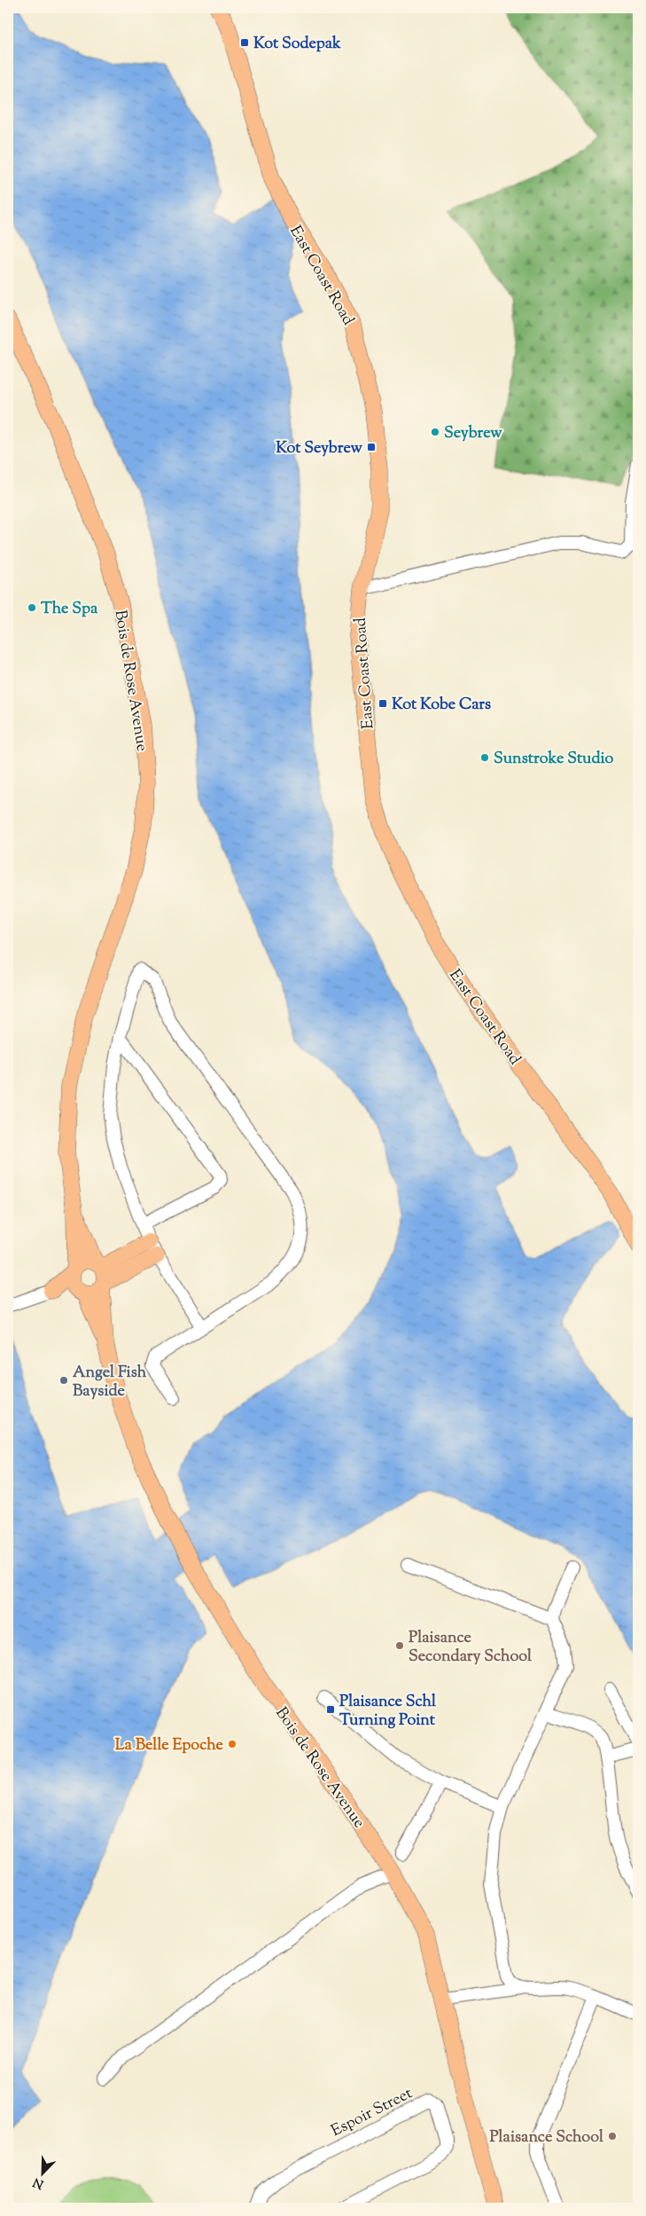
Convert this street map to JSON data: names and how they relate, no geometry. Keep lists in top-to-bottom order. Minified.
{"streets":{"main road":["East Coast Road","Bois de Rose Avenue"],"street":["Espoir Street"]},"places":{"transit":["Kot Sodepak","Kot Seybrew","Kot Kobe Cars","Plaisance Schl Turning Point"],"other":["Seybrew","The Spa","Sunstroke Studio","Angel Fish Bayside","Plaisance Secondary School","La Belle Epoche","Plaisance School"]},"north":"bottom left"}
